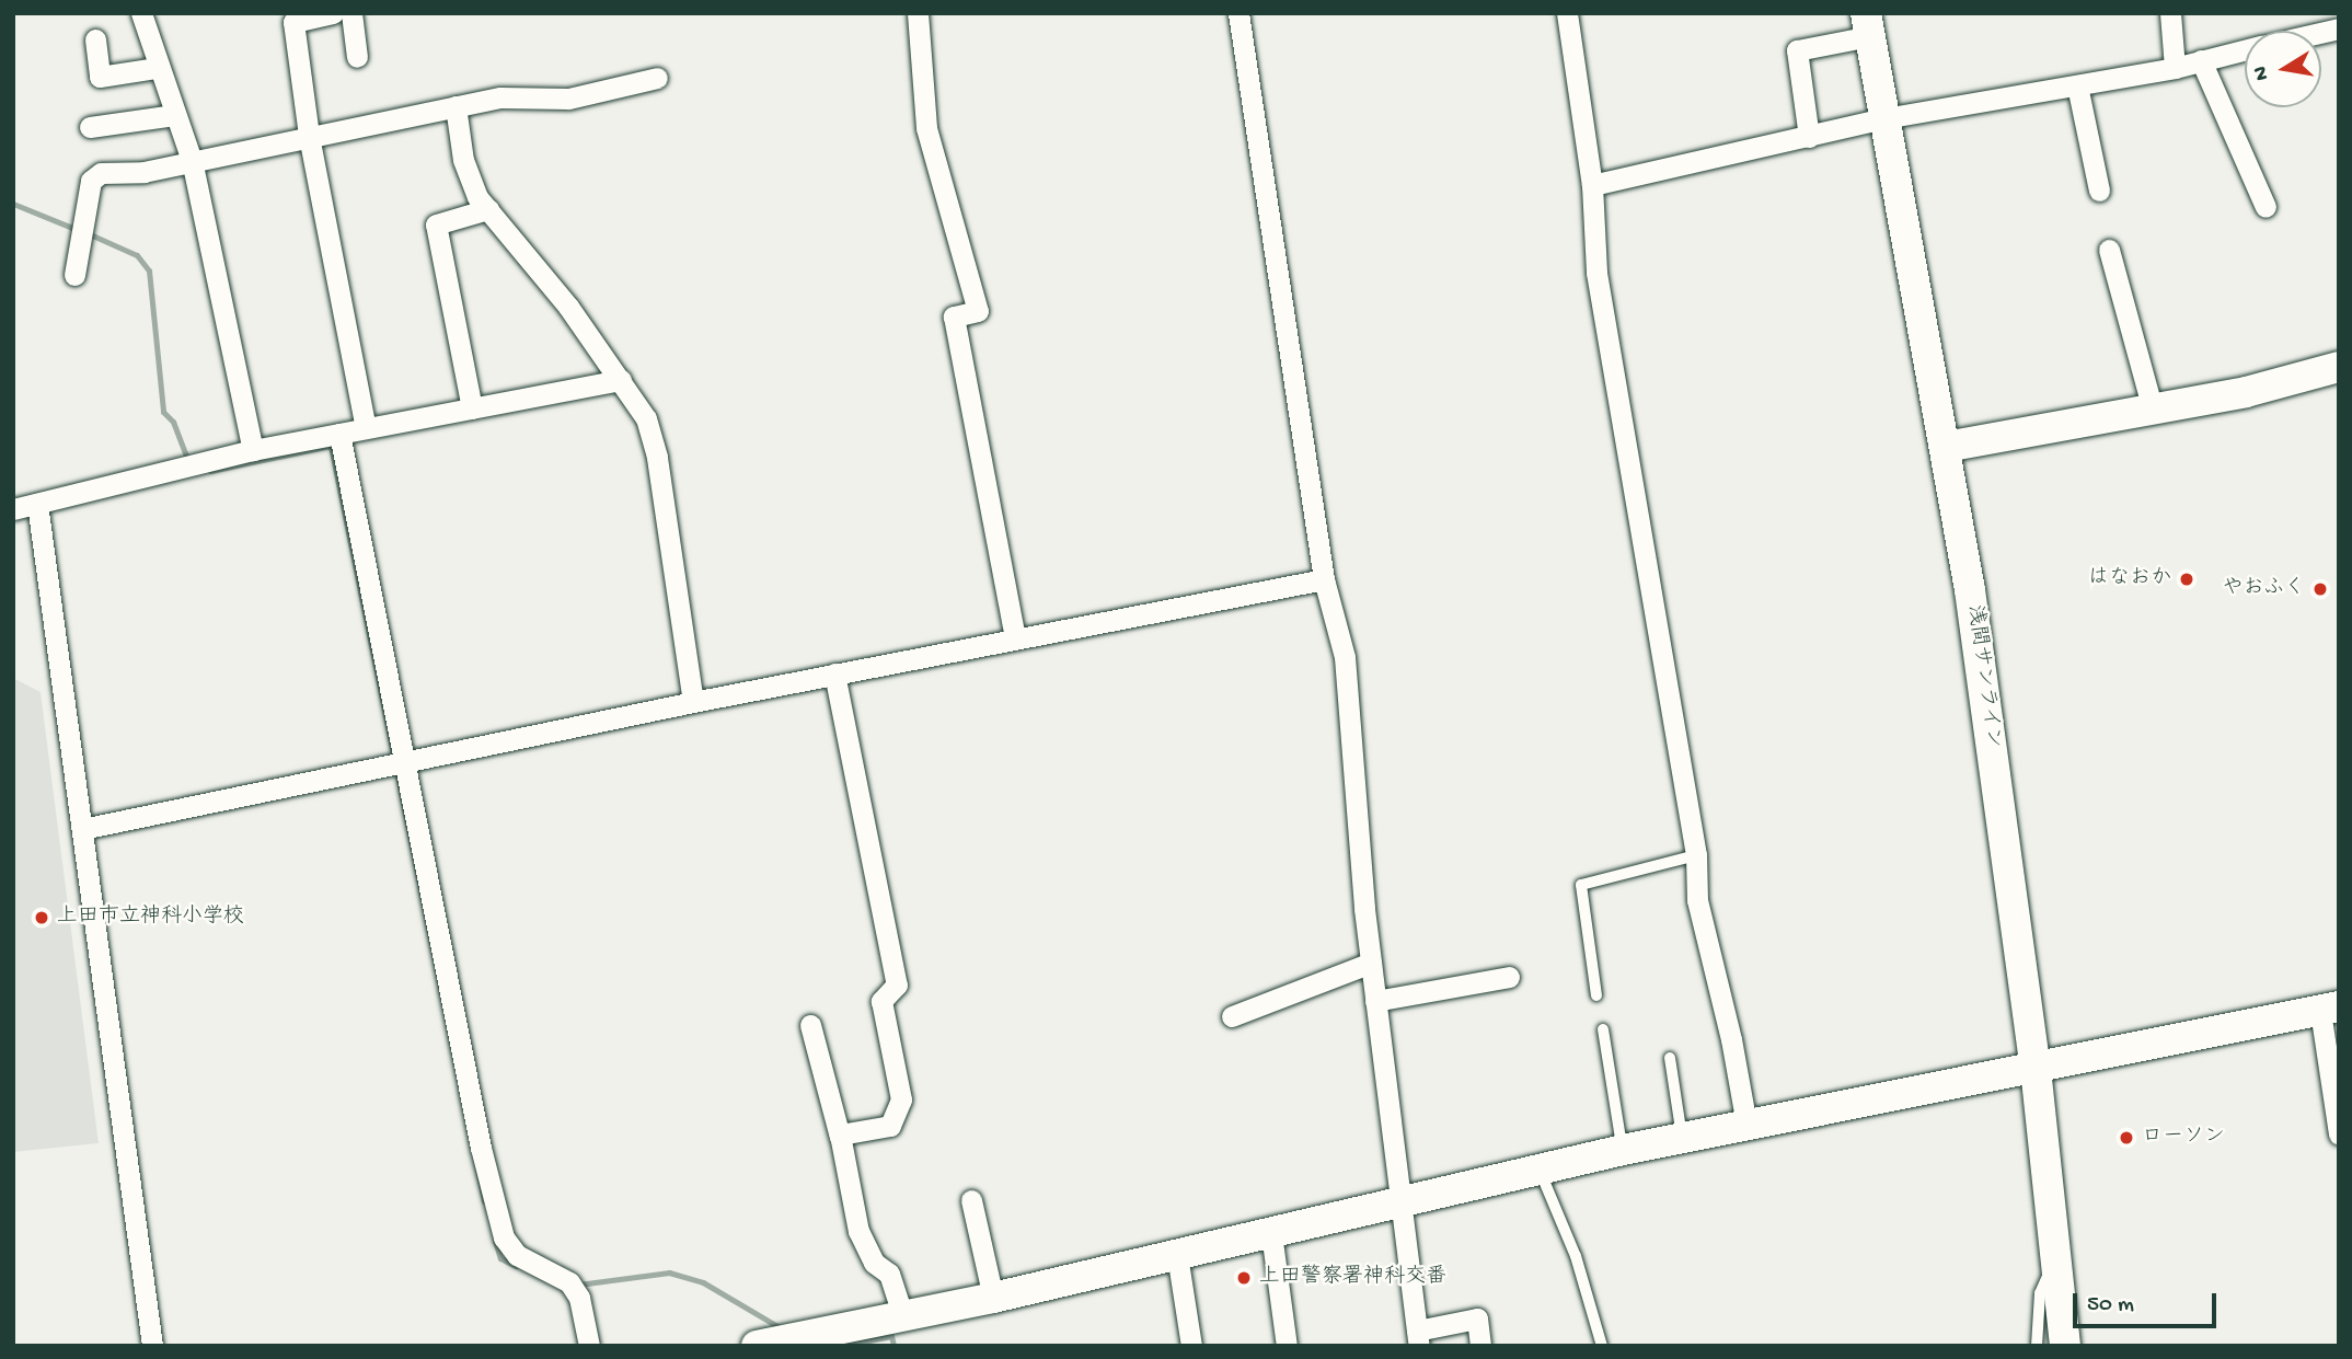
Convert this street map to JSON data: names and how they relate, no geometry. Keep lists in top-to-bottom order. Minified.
{"streets":{"street":["浅間サンライン"]},"places":["はなおか","やおふく","上田市立神科小学校","ローソン","上田警察署神科交番"],"scale_bar":"50 m","north":"left"}
